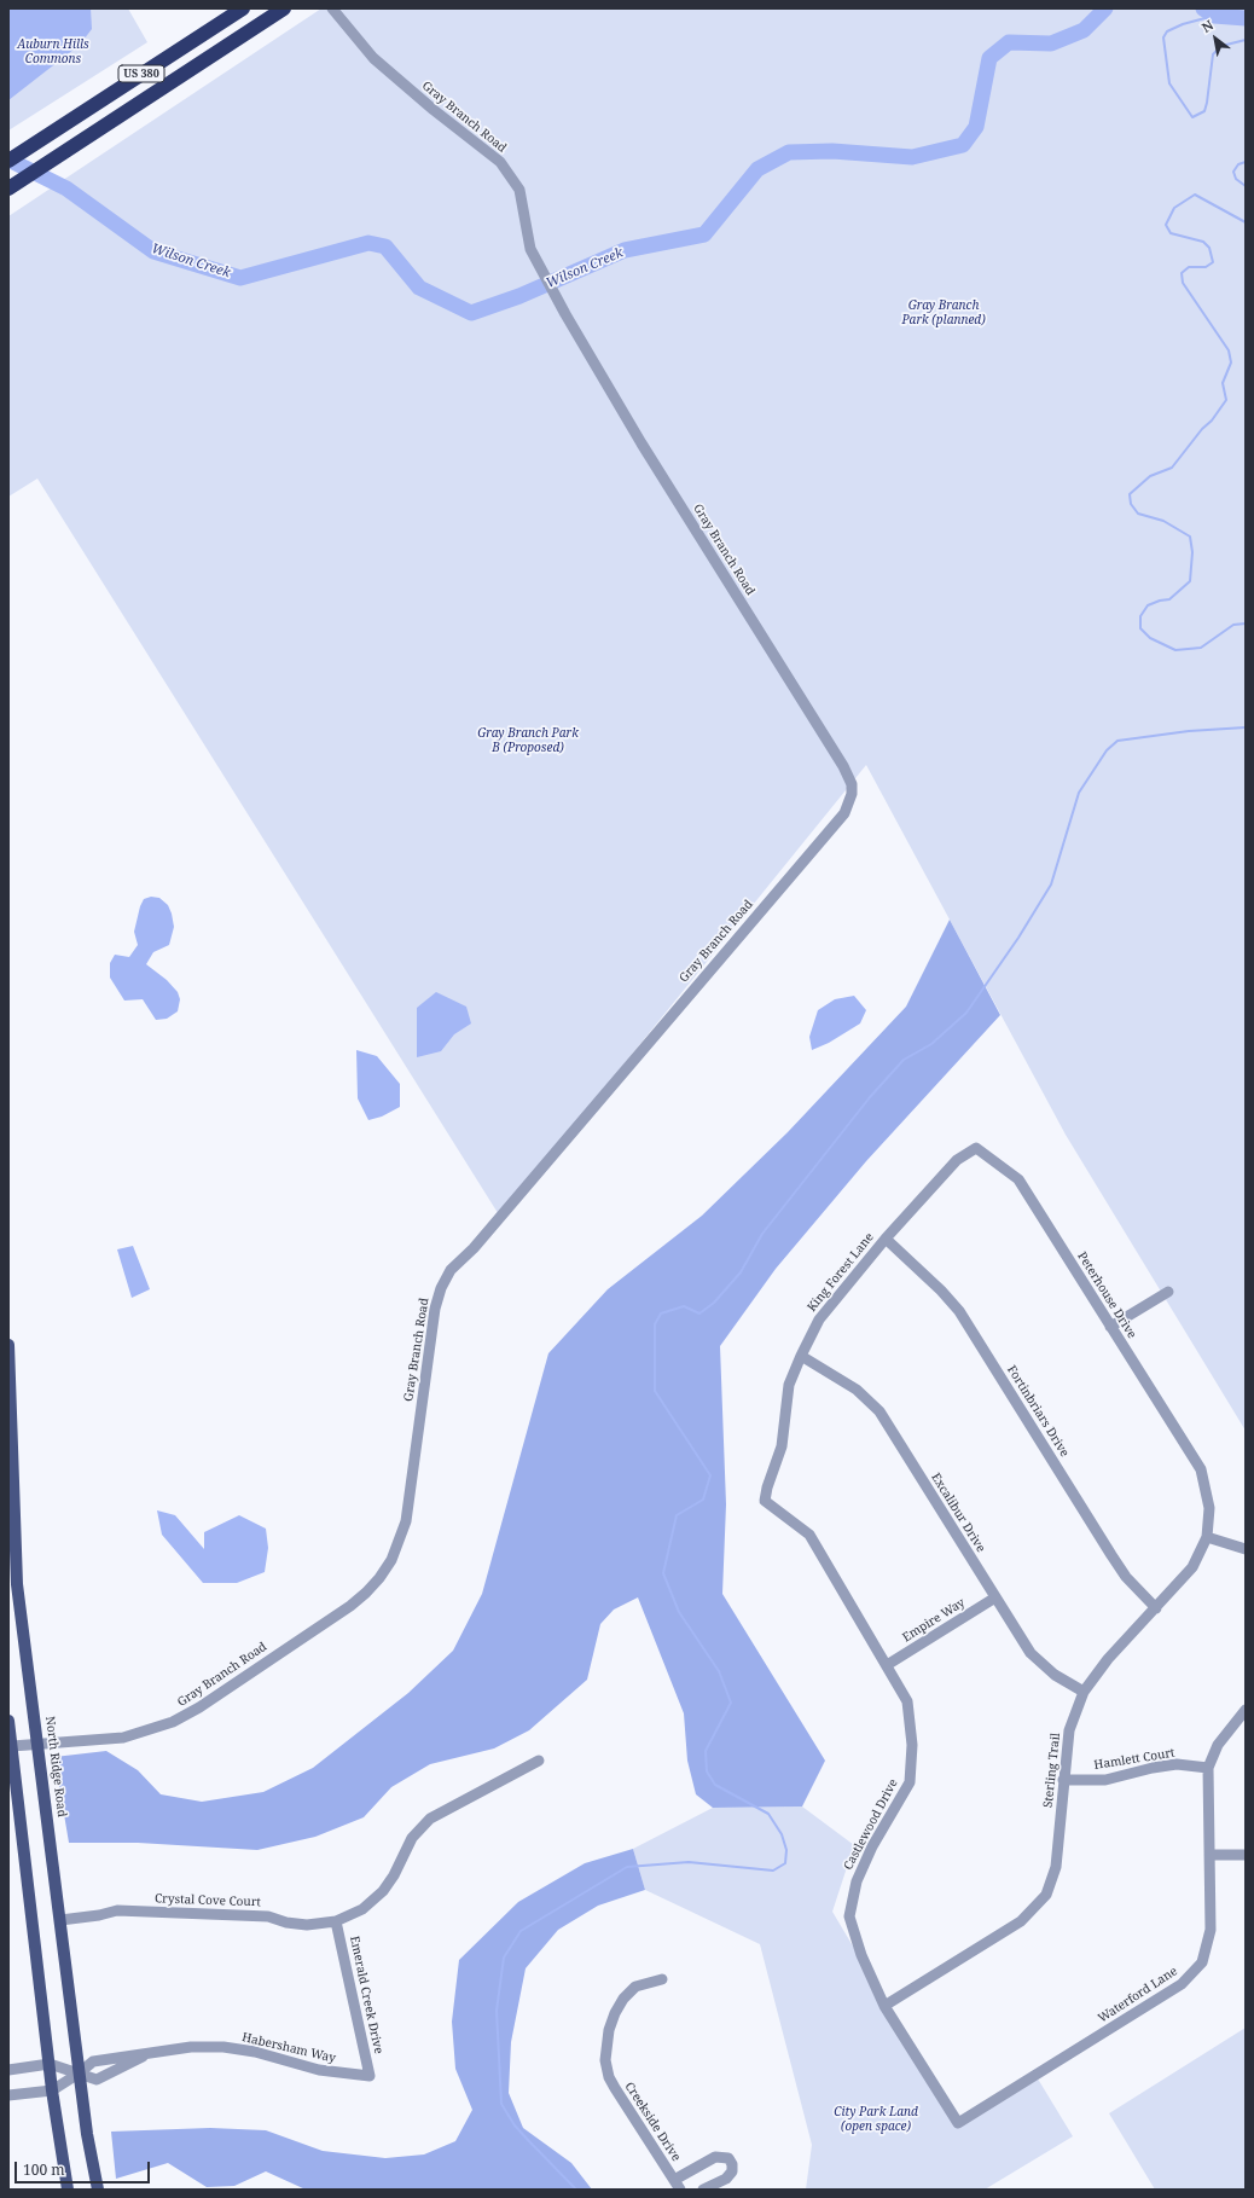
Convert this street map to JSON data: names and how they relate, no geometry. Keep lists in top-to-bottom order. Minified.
{"streets":{"highway":["US 380"],"main road":["North Ridge Road"],"street":["Gray Branch Road","King Forest Lane","Peterhouse Drive","Fortinbriars Drive","Excalibur Drive","Empire Way","Hamlett Court","Sterling Trail","Castlewood Drive","Crystal Cove Court","Emerald Creek Drive","Waterford Lane","Habersham Way","Creekside Drive"]},"crossings":[["Gray Branch Road","North Ridge Road"],["King Forest Lane","Peterhouse Drive"],["King Forest Lane","Fortinbriars Drive"],["King Forest Lane","Excalibur Drive"],["King Forest Lane","Castlewood Drive"],["Peterhouse Drive","Sterling Trail"],["Fortinbriars Drive","Sterling Trail"],["Excalibur Drive","Empire Way"],["Excalibur Drive","Sterling Trail"],["Empire Way","Castlewood Drive"],["Hamlett Court","Sterling Trail"],["Hamlett Court","Waterford Lane"],["North Ridge Road","Crystal Cove Court"],["North Ridge Road","Habersham Way"],["Sterling Trail","Castlewood Drive"],["Castlewood Drive","Waterford Lane"],["Crystal Cove Court","Emerald Creek Drive"],["Emerald Creek Drive","Habersham Way"]],"water":["Wilson Creek"],"parks":["Auburn Hills Commons","Gray Branch Park (planned)","Gray Branch Park B (Proposed)","City Park Land (open space)"],"scale_bar":"100 m","north":"top left"}
